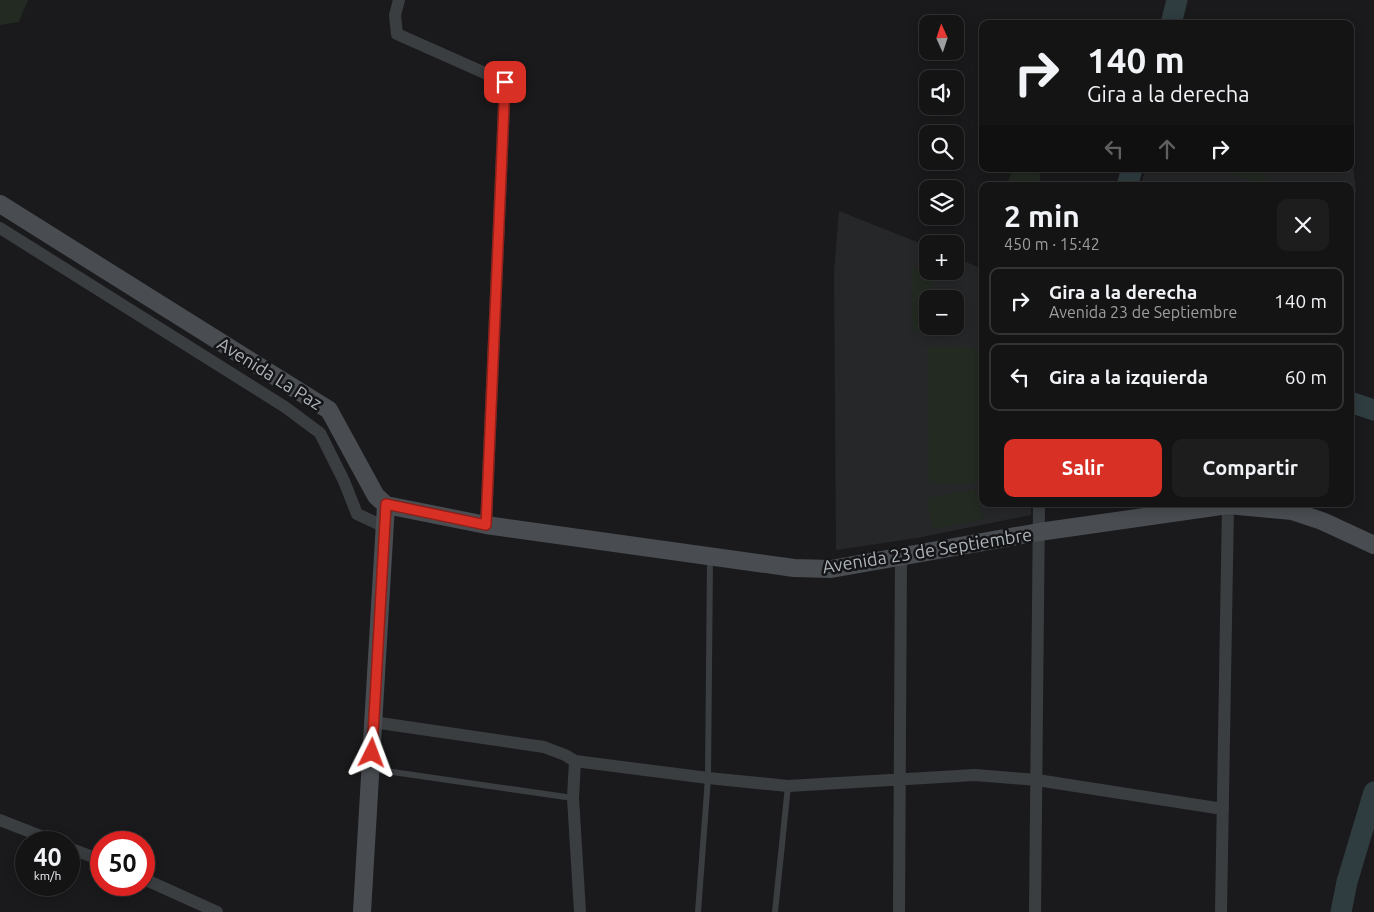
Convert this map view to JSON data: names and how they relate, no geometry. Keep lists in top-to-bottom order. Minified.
{"streets":{"main road":["Avenida La Paz","Avenida 23 de Septiembre"]},"crossings":[["Avenida La Paz","Avenida 23 de Septiembre"]],"north":"top","page":{"map_buttons":["+","−"],"turn":["140 m","Gira a la derecha"],"heading":["2 min","450 m · 15:42"],"list":[{"name":"Gira a la derecha","note":"Avenida 23 de Septiembre","value":"140 m"},{"name":"Gira a la izquierda","value":"60 m"}],"buttons":["Salir","Compartir"],"speed":"40 km/h","limit":"50"}}
